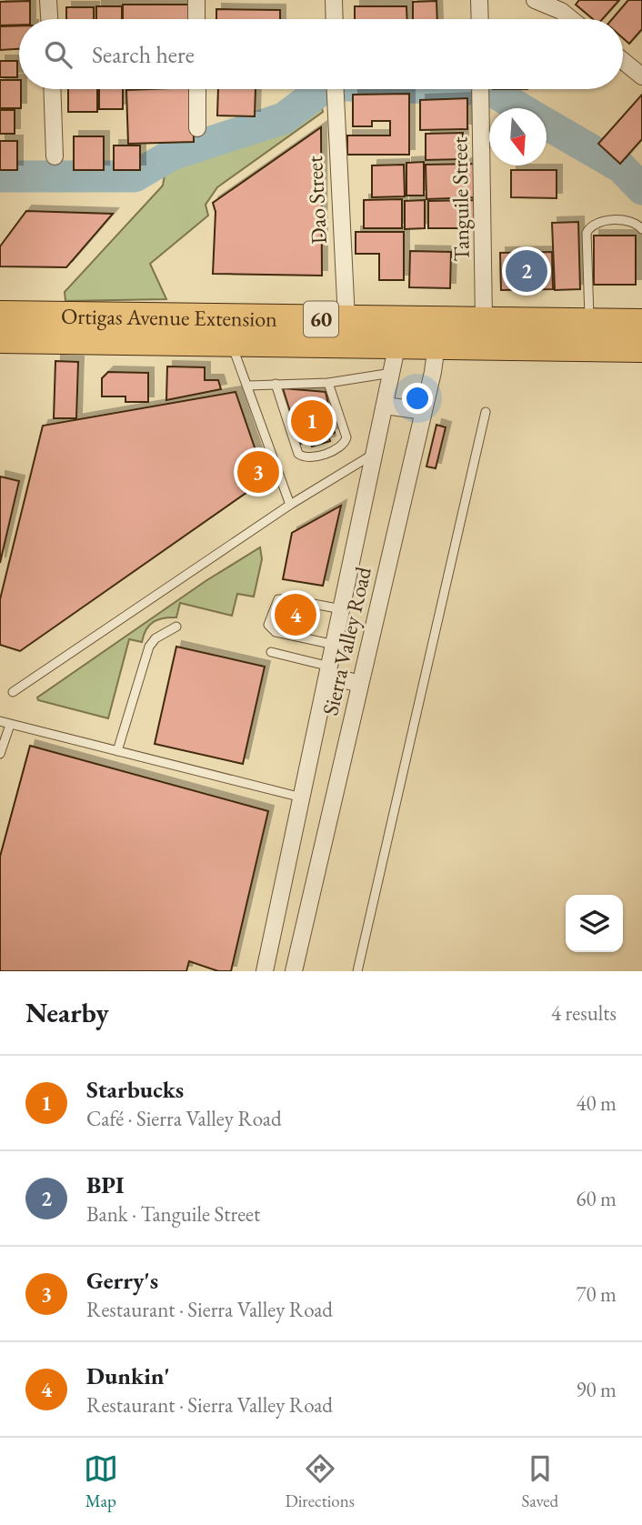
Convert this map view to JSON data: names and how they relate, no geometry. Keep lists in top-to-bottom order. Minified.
{"streets":{"main road":["Ortigas Avenue Extension","60"],"street":["Tanguile Street","Dao Street","Sierra Valley Road"]},"crossings":[["Tanguile Street","Ortigas Avenue Extension"],["Dao Street","Ortigas Avenue Extension"],["Ortigas Avenue Extension","Sierra Valley Road"]],"north":"bottom","page":{"search":"Search here","pins":["2","1","3","4"],"heading":["Nearby","4 results"],"list":[{"mark":"1","name":"Starbucks","note":"Café · Sierra Valley Road","value":"40 m"},{"mark":"2","name":"BPI","note":"Bank · Tanguile Street","value":"60 m"},{"mark":"3","name":"Gerry's","note":"Restaurant · Sierra Valley Road","value":"70 m"},{"mark":"4","name":"Dunkin'","note":"Restaurant · Sierra Valley Road","value":"90 m"}],"nav":["Map","Directions","Saved"]}}
